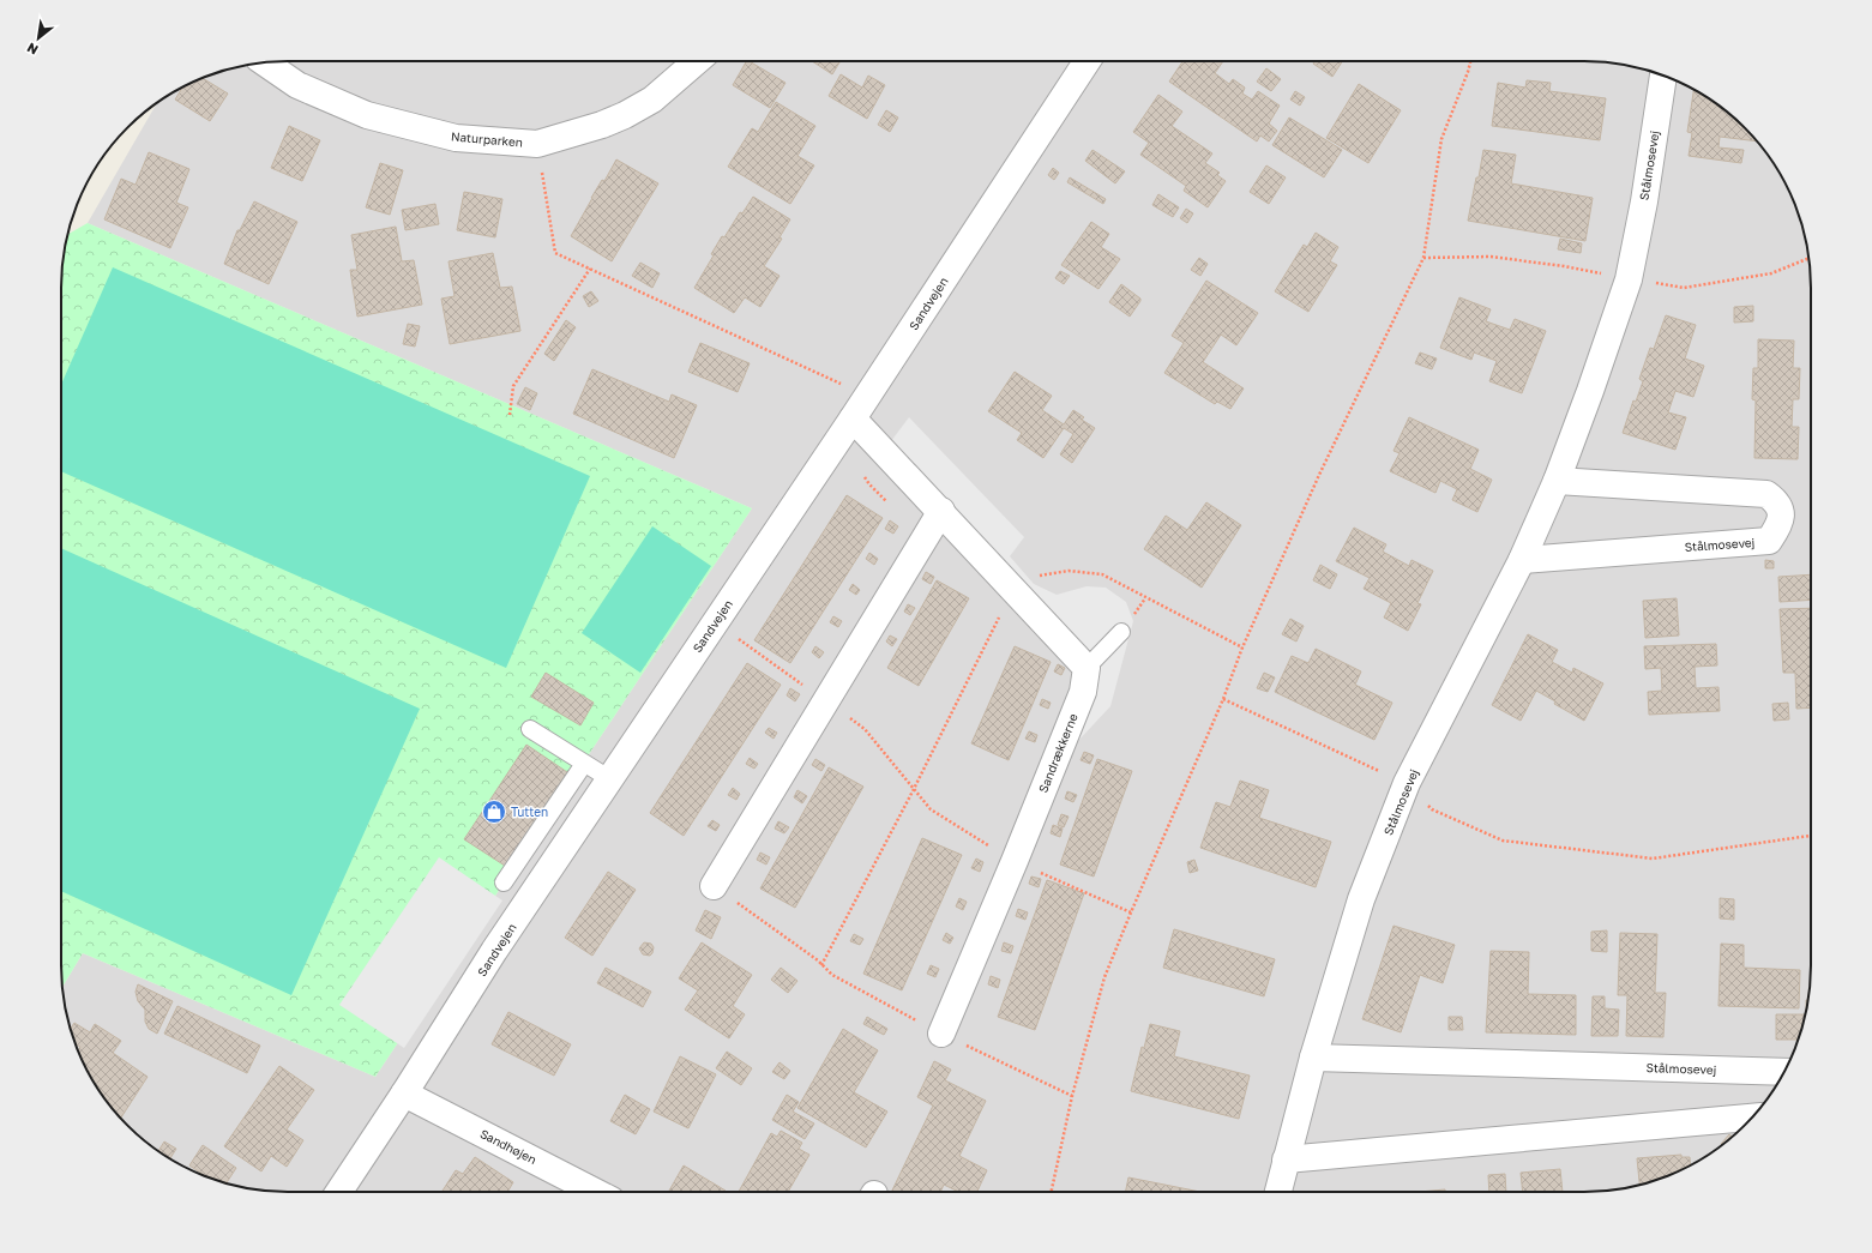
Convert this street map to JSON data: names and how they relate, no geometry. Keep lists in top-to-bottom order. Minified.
{"streets":{"street":["Naturparken","Stålmosevej","Sandvejen","Sandrækkerne","Sandhøjen"]},"crossings":[["Sandvejen","Sandhøjen"]],"places":{"shop":["Tutten"]},"north":"bottom left"}
